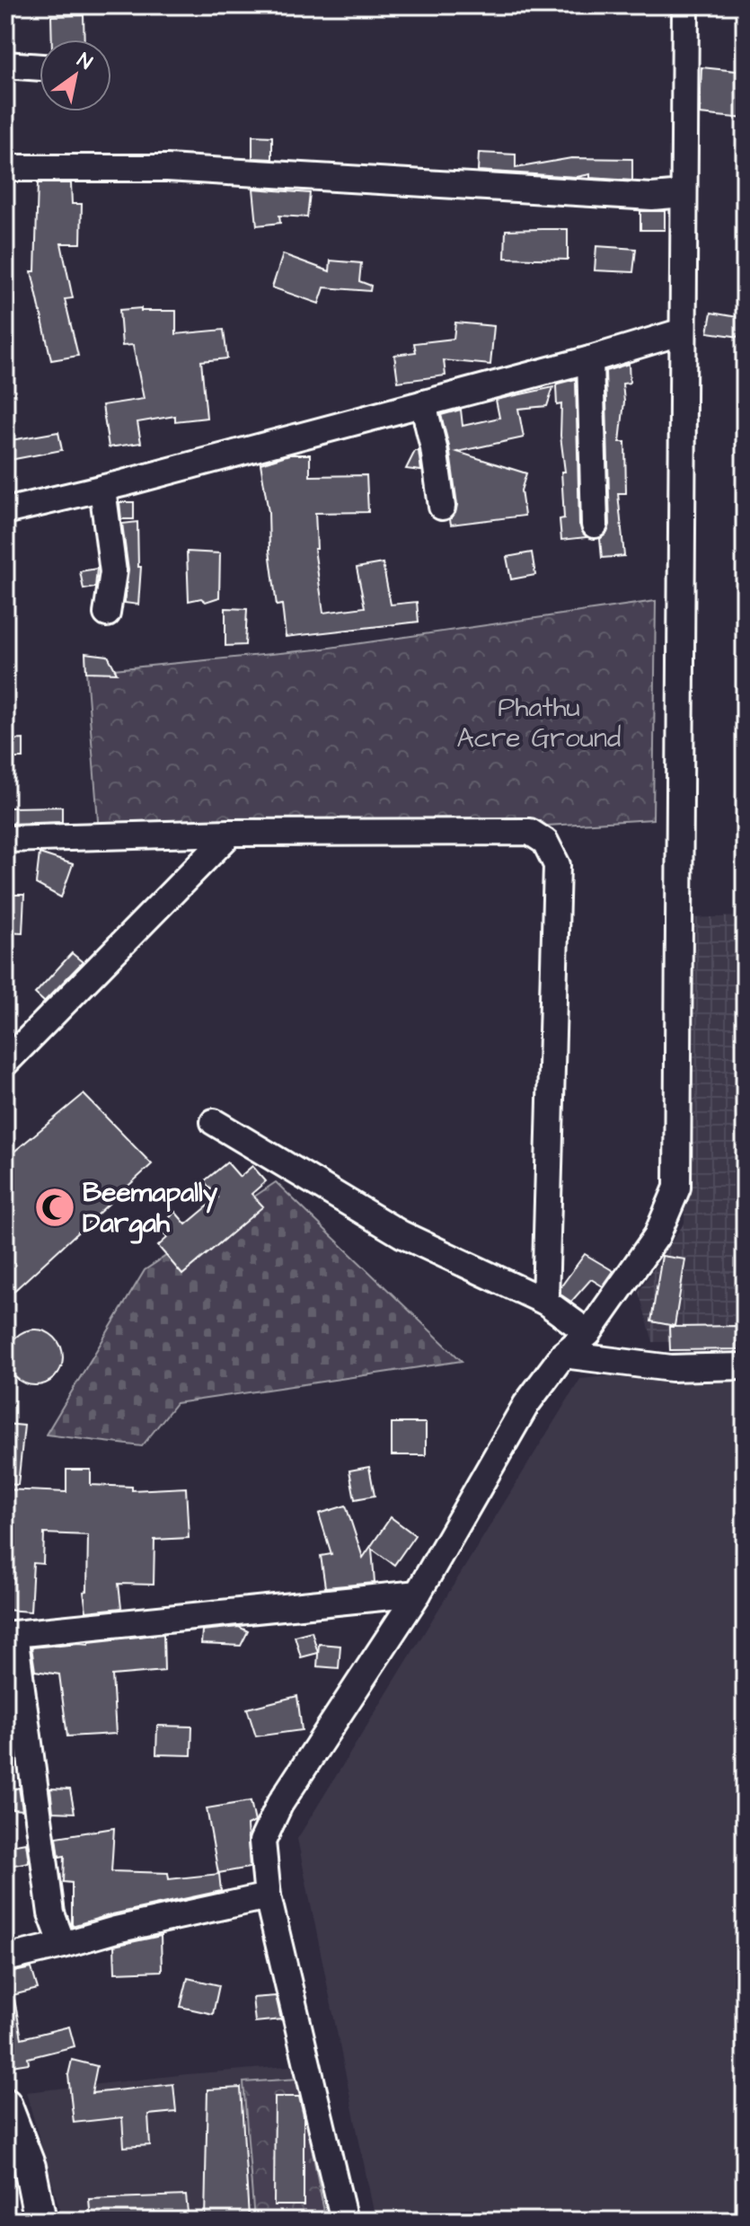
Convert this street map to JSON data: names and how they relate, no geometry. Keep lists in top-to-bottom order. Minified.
{"parks":["Phathu Acre Ground"],"places":{"mosque":["Beemapally Dargah"]},"north":"top right"}
